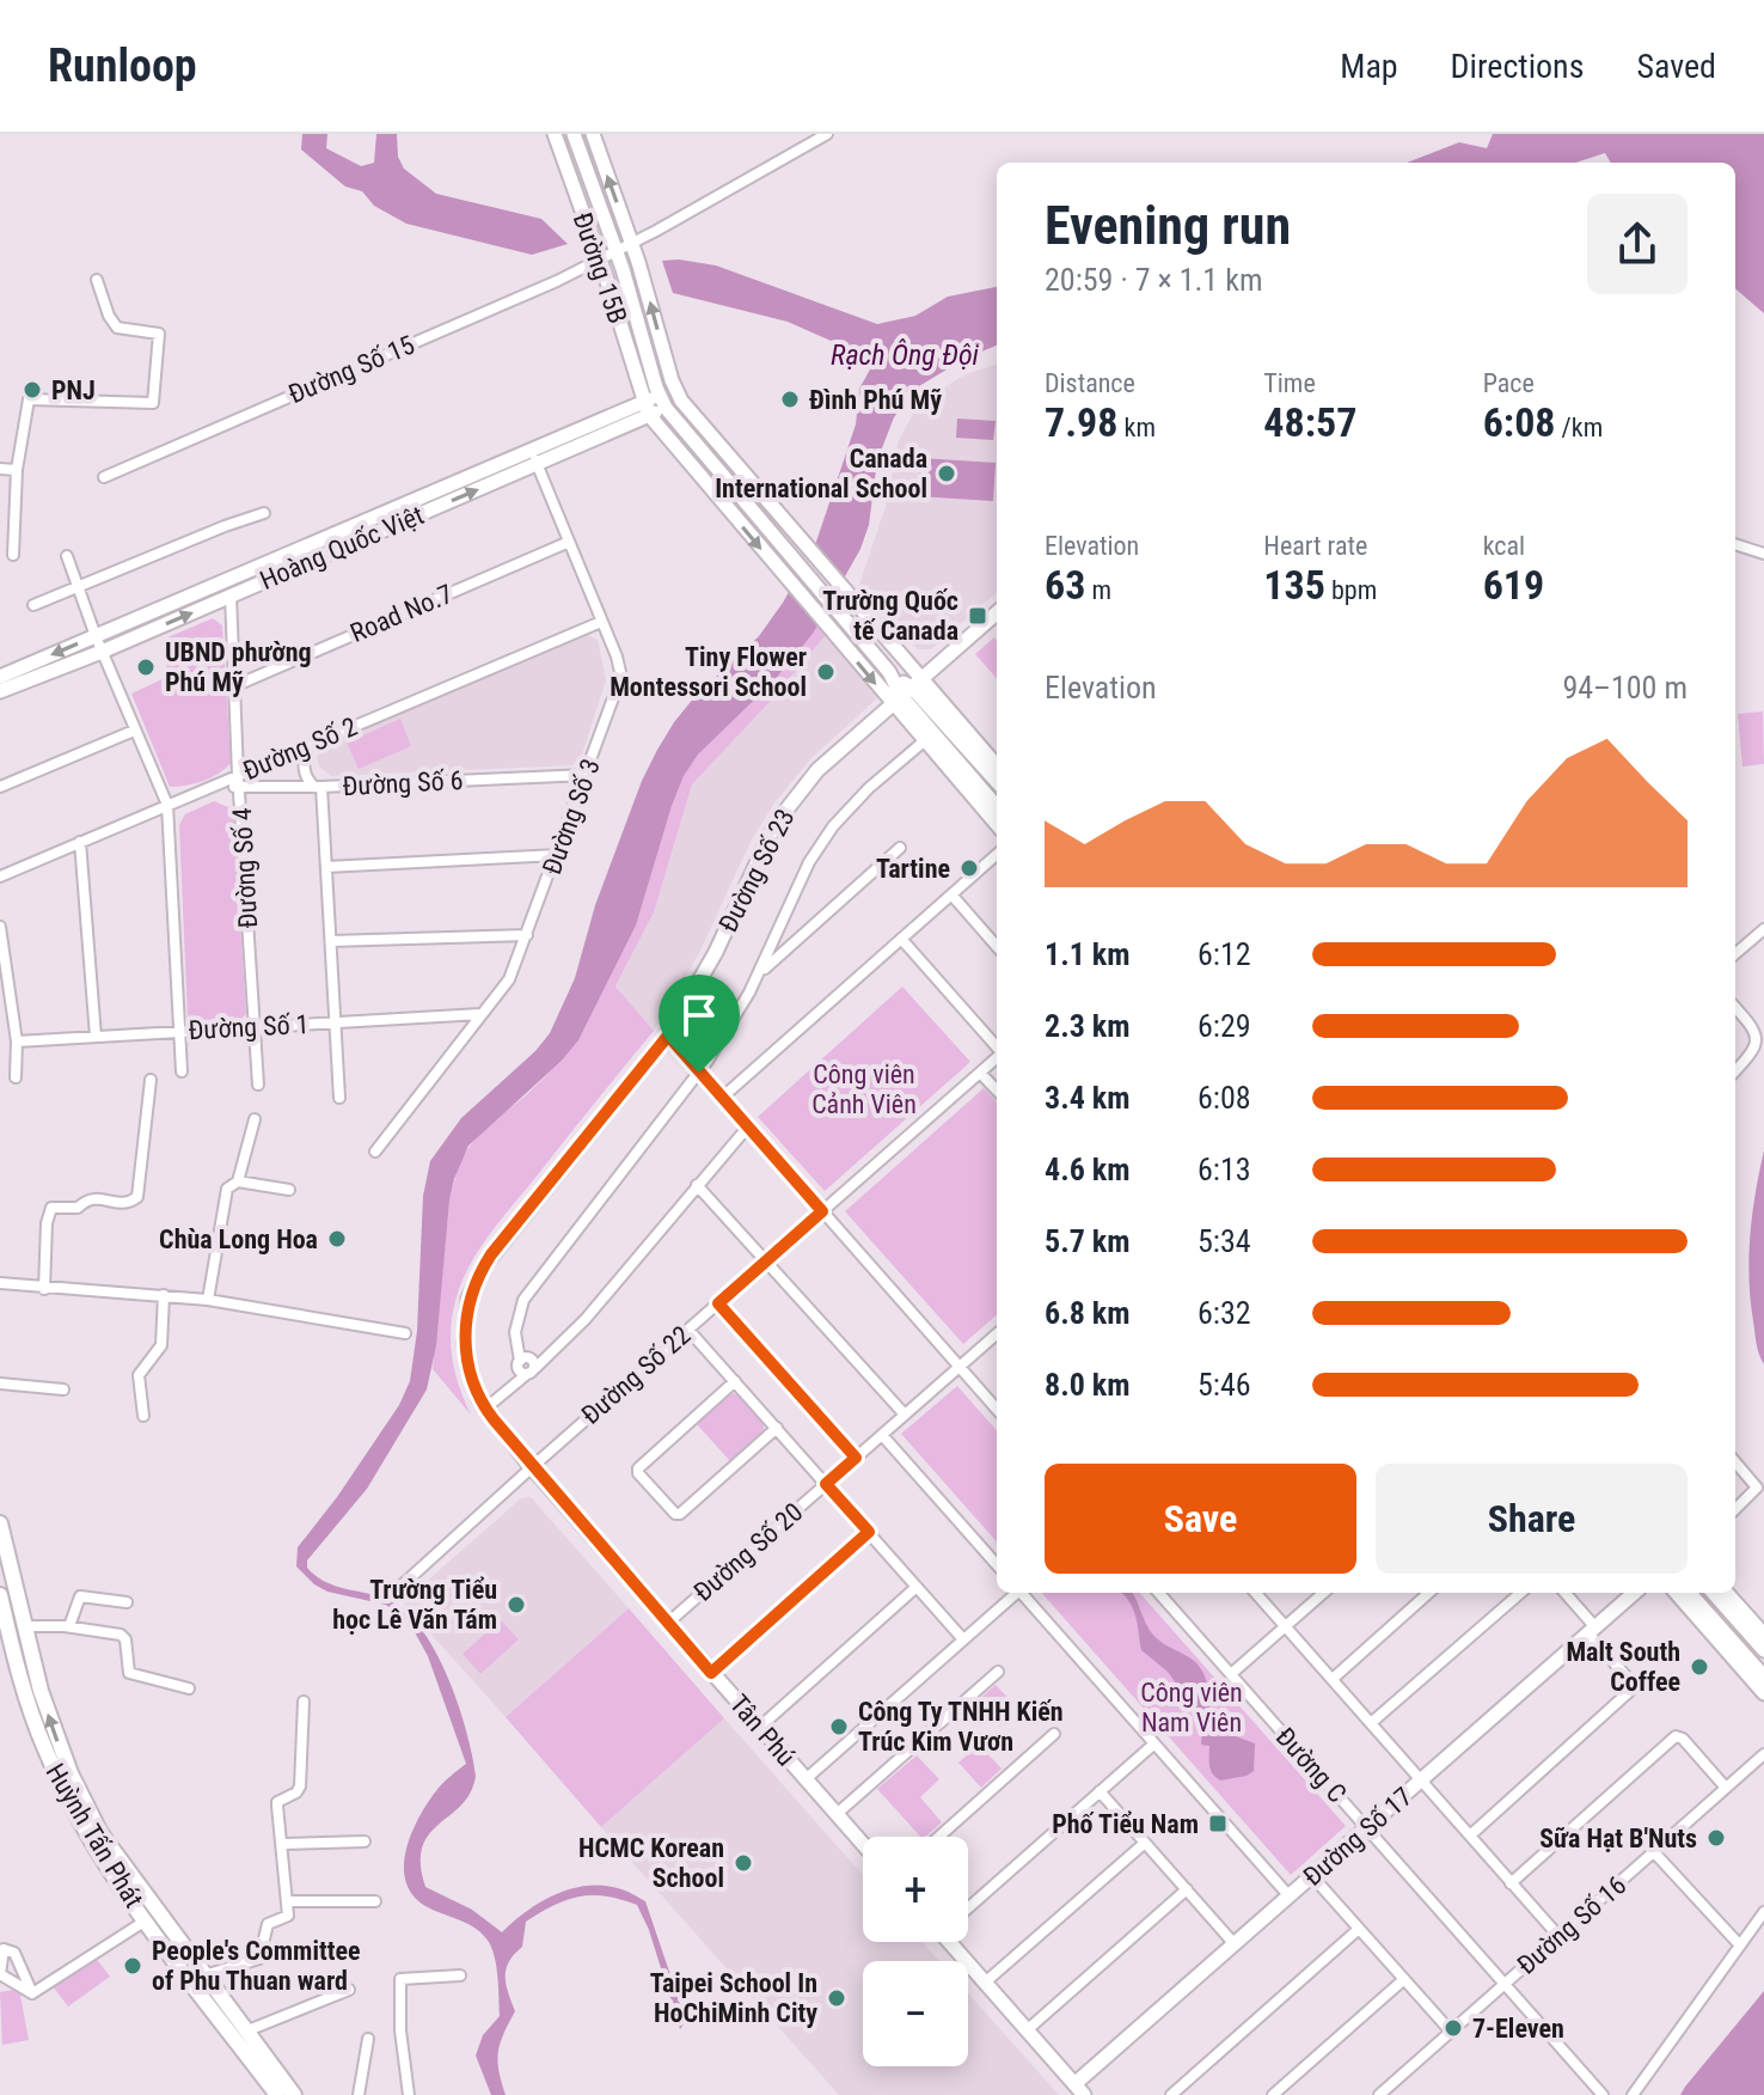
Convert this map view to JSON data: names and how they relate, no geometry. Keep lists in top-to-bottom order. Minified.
{"streets":{"main road":["Đường 15B","Hoàng Quốc Việt","Đường Số 23","Tân Phú","Huỳnh Tấn Phát","Đường Số 17"],"street":["Đường Số 15","Road No.7","Đường Số 2","Đường Số 6","Đường Số 3","Đường Số 4","Đường Số 1","Đường Số 22","Đường Số 20","Đường C","Đường Số 16"]},"crossings":[["Đường 15B","Đường Số 15"],["Đường 15B","Hoàng Quốc Việt"],["Hoàng Quốc Việt","Đường Số 3"],["Hoàng Quốc Việt","Đường Số 4"],["Road No.7","Đường Số 3"],["Road No.7","Đường Số 4"],["Đường Số 2","Đường Số 6"],["Đường Số 2","Đường Số 3"],["Đường Số 2","Đường Số 4"],["Đường Số 6","Đường Số 3"],["Đường Số 6","Đường Số 4"],["Đường Số 3","Đường Số 1"],["Đường Số 4","Đường Số 1"],["Đường Số 23","Đường Số 22"],["Đường Số 23","Tân Phú"],["Đường Số 22","Tân Phú"],["Đường Số 20","Tân Phú"],["Đường C","Đường Số 17"],["Đường C","Đường Số 16"]],"water":["Rạch Ông Đội"],"parks":["Công viên Cảnh Viên","Công viên Nam Viên"],"places":{"other":["PNJ","Đình Phú Mỹ","Canada International School","UBND phường Phú Mỹ","Tiny Flower Montessori School","Tartine","Chùa Long Hoa","Trường Tiểu học Lê Văn Tám","Malt South Coffee","Công Ty TNHH Kiến Trúc Kim Vươn","Sữa Hạt B'Nuts","HCMC Korean School","People's Committee of Phu Thuan ward","Taipei School In HoChiMinh City","7-Eleven"],"transit":["Trường Quốc tế Canada","Phố Tiểu Nam"]},"page":{"header":"Runloop","nav":["Map","Directions","Saved"],"heading":["Evening run","20:59 · 7 × 1.1 km"],"stats":[["Distance","7.98 km"],["Time","48:57"],["Pace","6:08 /km"],["Elevation","63 m"],["Heart rate","135 bpm"],["kcal","619"]],"chart":["Elevation","94–100 m"],"list":[{"name":"1.1 km","note":"6:12"},{"name":"2.3 km","note":"6:29"},{"name":"3.4 km","note":"6:08"},{"name":"4.6 km","note":"6:13"},{"name":"5.7 km","note":"5:34"},{"name":"6.8 km","note":"6:32"},{"name":"8.0 km","note":"5:46"}],"buttons":["Save","Share"],"map_buttons":["+","−"]}}
